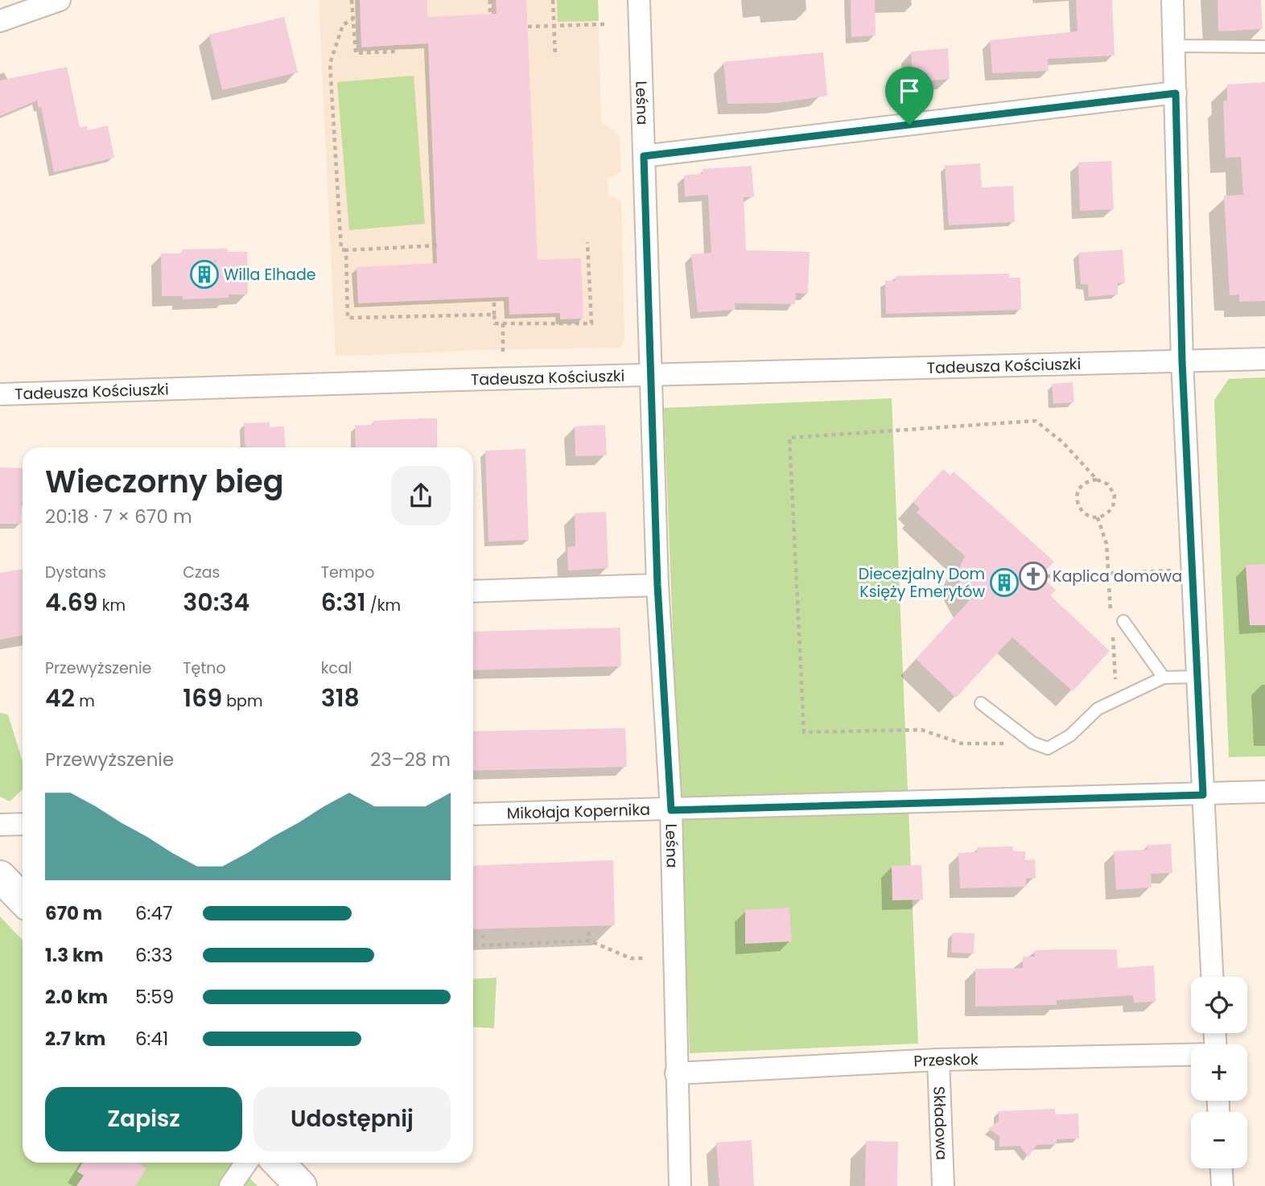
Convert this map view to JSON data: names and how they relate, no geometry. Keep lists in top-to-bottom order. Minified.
{"streets":{"street":["Leśna","Tadeusza Kościuszki","Mikołaja Kopernika","Przeskok","Składowa"]},"crossings":[["Leśna","Tadeusza Kościuszki"],["Leśna","Mikołaja Kopernika"],["Leśna","Przeskok"],["Przeskok","Składowa"]],"places":{"building":["Willa Elhade","Diecezjalny Dom Księży Emerytów"],"church":["Kaplica domowa"]},"page":{"heading":["Wieczorny bieg","20:18 · 7 × 670 m"],"stats":[["Dystans","4.69 km"],["Czas","30:34"],["Tempo","6:31 /km"],["Przewyższenie","42 m"],["Tętno","169 bpm"],["kcal","318"]],"chart":["Przewyższenie","23–28 m"],"list":[{"name":"670 m","note":"6:47"},{"name":"1.3 km","note":"6:33"},{"name":"2.0 km","note":"5:59"},{"name":"2.7 km","note":"6:41"}],"map_buttons":["+","−"],"buttons":["Zapisz","Udostępnij"]}}
